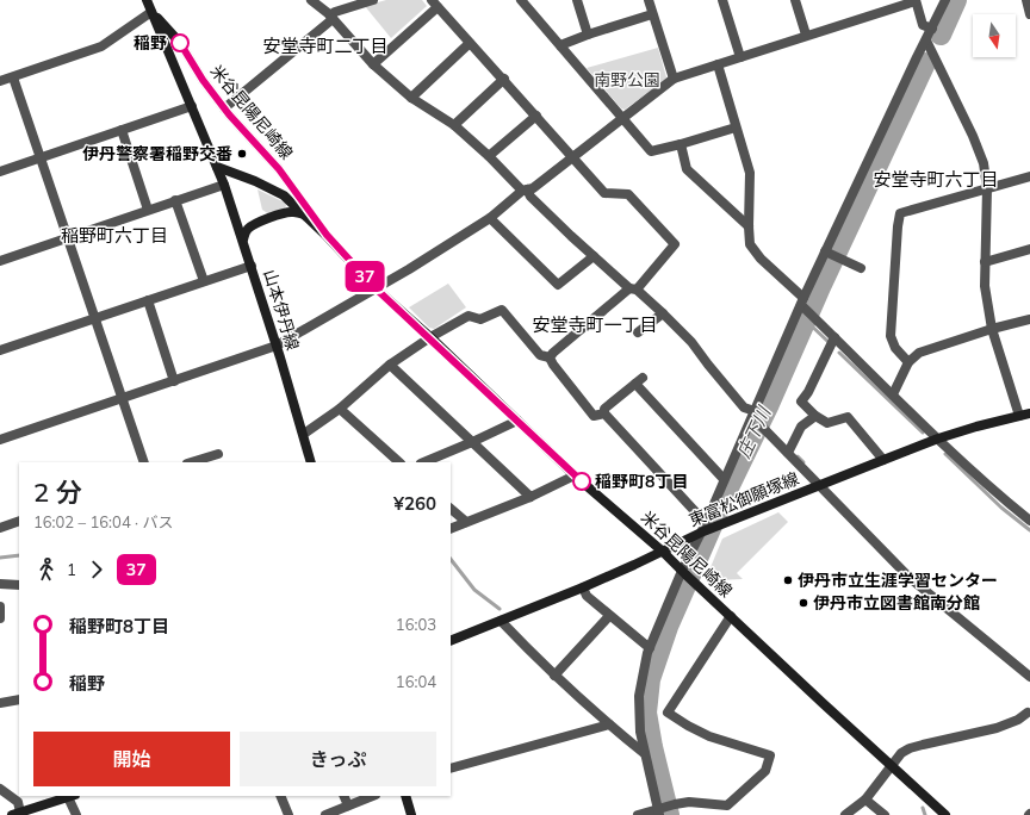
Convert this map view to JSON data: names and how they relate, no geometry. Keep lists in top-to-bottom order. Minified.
{"streets":{"main road":["米谷昆陽尼崎線","山本伊丹線","東富松御願塚線"]},"crossings":[["米谷昆陽尼崎線","山本伊丹線"],["米谷昆陽尼崎線","東富松御願塚線"]],"districts":["安堂寺町二丁目","安堂寺町六丁目","稲野町六丁目","安堂寺町一丁目"],"water":["庄下川"],"parks":["南野公園"],"places":["稲野","伊丹警察署稲野交番","稲野町8丁目","伊丹市立生涯学習センター","伊丹市立図書館南分館"],"lines":["bus line 37"],"north":"bottom","page":{"on_map":"37","heading":["2 分","16:02 – 16:04 · バス","¥260"],"legs":["1","37"],"list":[{"name":"稲野町8丁目","value":"16:03"},{"name":"稲野","value":"16:04"}],"buttons":["開始","きっぷ"]}}
